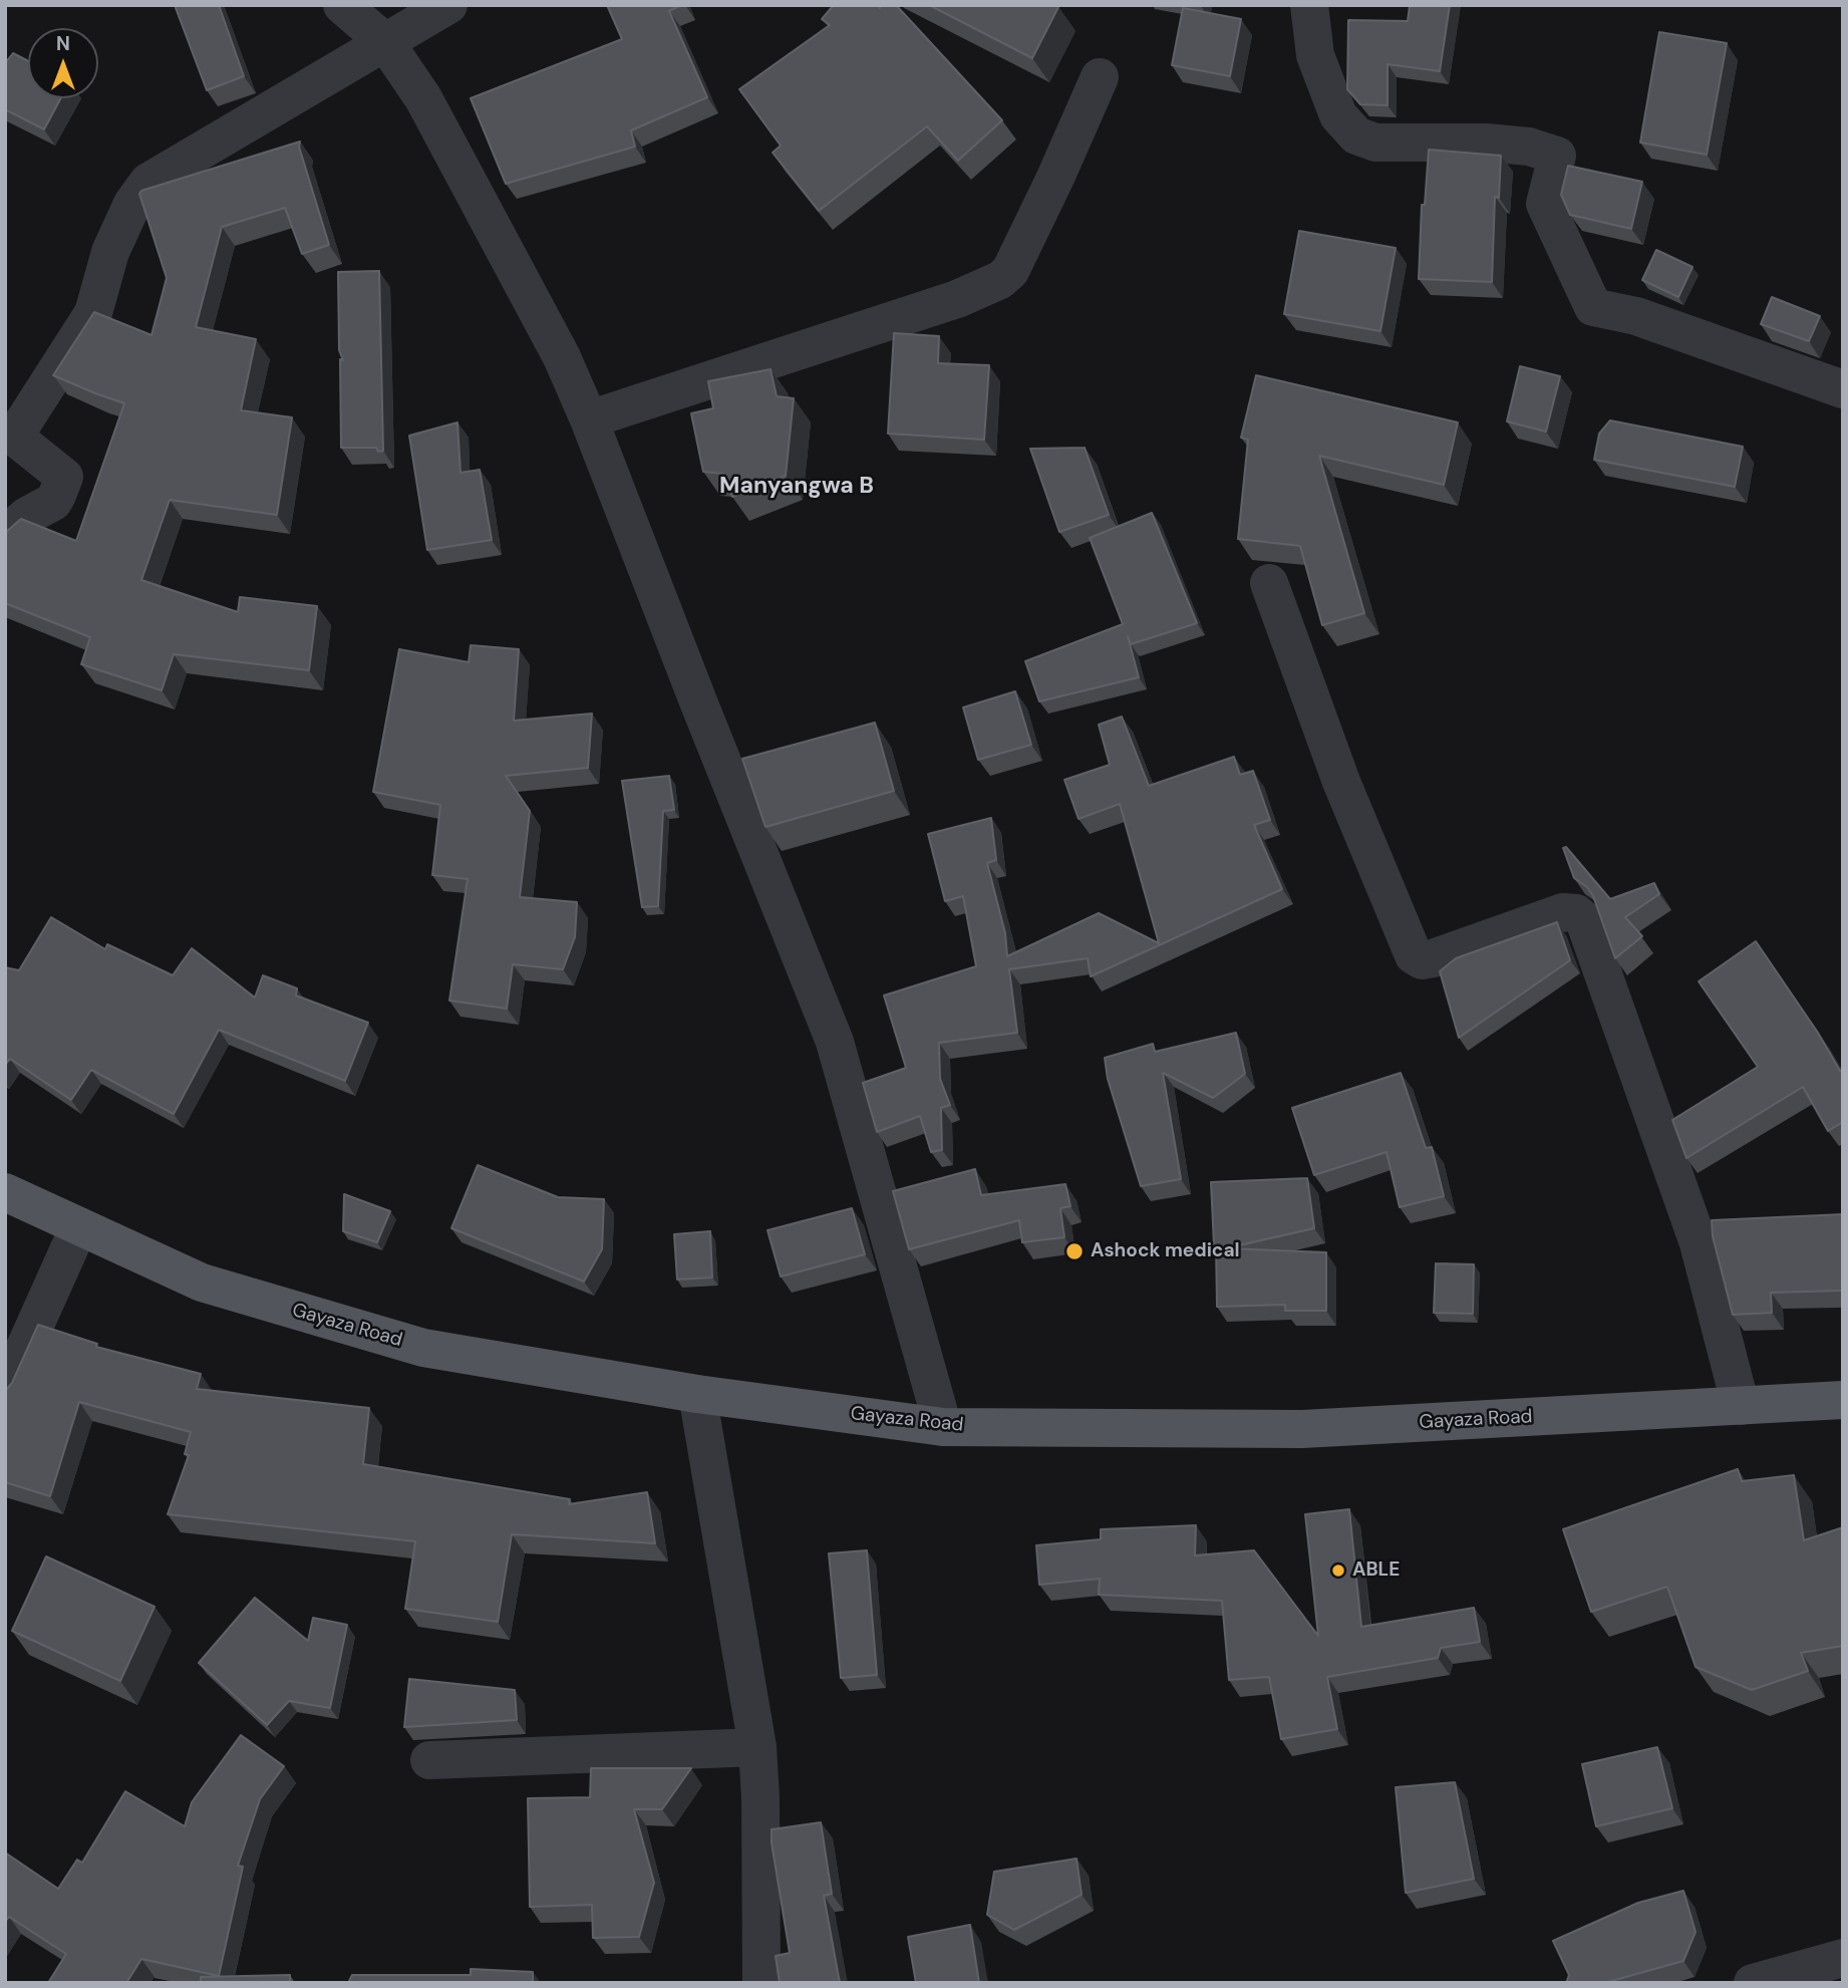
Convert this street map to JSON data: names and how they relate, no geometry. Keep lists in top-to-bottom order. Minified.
{"streets":{"main road":["Gayaza Road"]},"districts":["Manyangwa B"],"places":["Ashock medical","ABLE"],"north":"top"}
